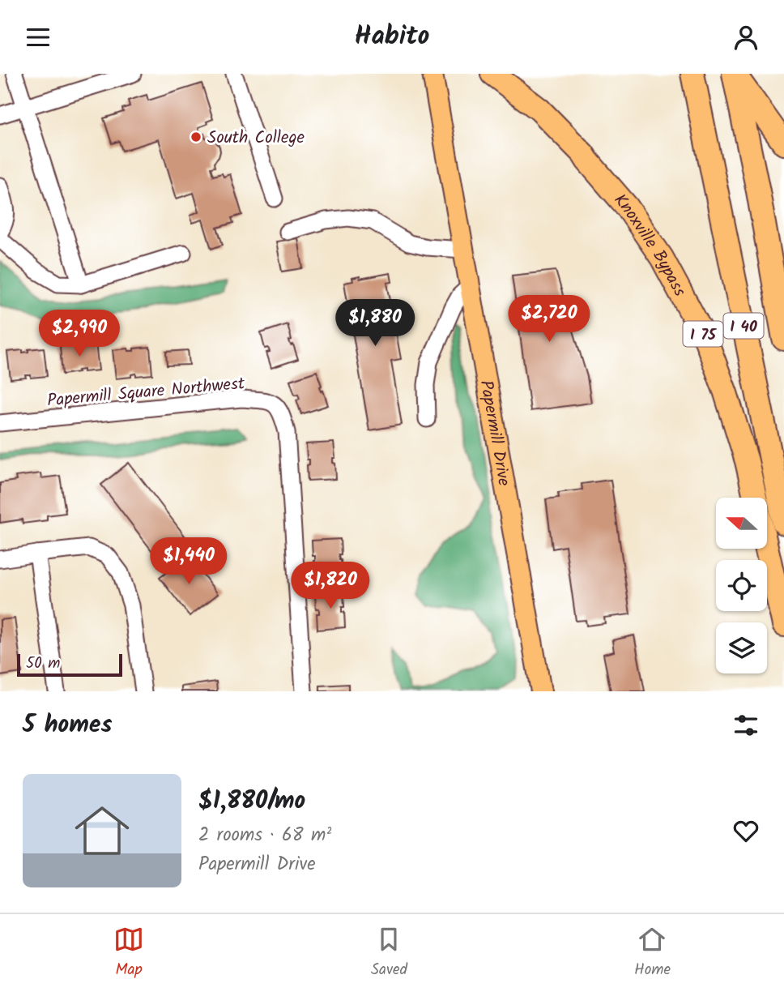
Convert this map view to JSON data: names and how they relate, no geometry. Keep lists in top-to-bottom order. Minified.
{"streets":{"highway":["Knoxville Bypass","I 40","I 75"],"main road":["Papermill Drive"],"street":["Papermill Square Northwest"]},"places":["South College"],"scale_bar":"50 m","north":"left","page":{"header":"Habito","price":["$2,720","$1,880","$2,990","$1,440","$1,820"],"scale":"50 m","heading":"5 homes","list":[{"name":"$1,880/mo","note":"2 rooms · 68 m² · Papermill Drive"}],"tabs":["Map","Saved","Home"]}}
